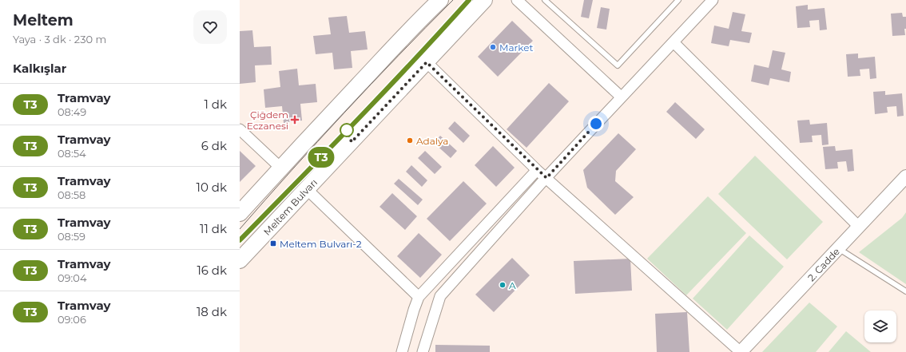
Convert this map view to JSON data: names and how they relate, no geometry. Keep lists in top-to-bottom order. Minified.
{"streets":{"main road":["Meltem Bulvarı"],"street":["2. Cadde"]},"places":{"other":["Market","Adalya","A"],"health":["Çiğdem Eczanesi"],"transit":["Meltem Bulvarı-2"]},"lines":["tram line T3"],"page":{"heading":[["Meltem","Yaya · 3 dk · 230 m"],"Kalkışlar"],"on_map":"T3","list":[{"mark":"T3","name":"Tramvay","note":"08:49","value":"1 dk"},{"mark":"T3","name":"Tramvay","note":"08:54","value":"6 dk"},{"mark":"T3","name":"Tramvay","note":"08:58","value":"10 dk"},{"mark":"T3","name":"Tramvay","note":"08:59","value":"11 dk"},{"mark":"T3","name":"Tramvay","note":"09:04","value":"16 dk"},{"mark":"T3","name":"Tramvay","note":"09:06","value":"18 dk"}]}}
